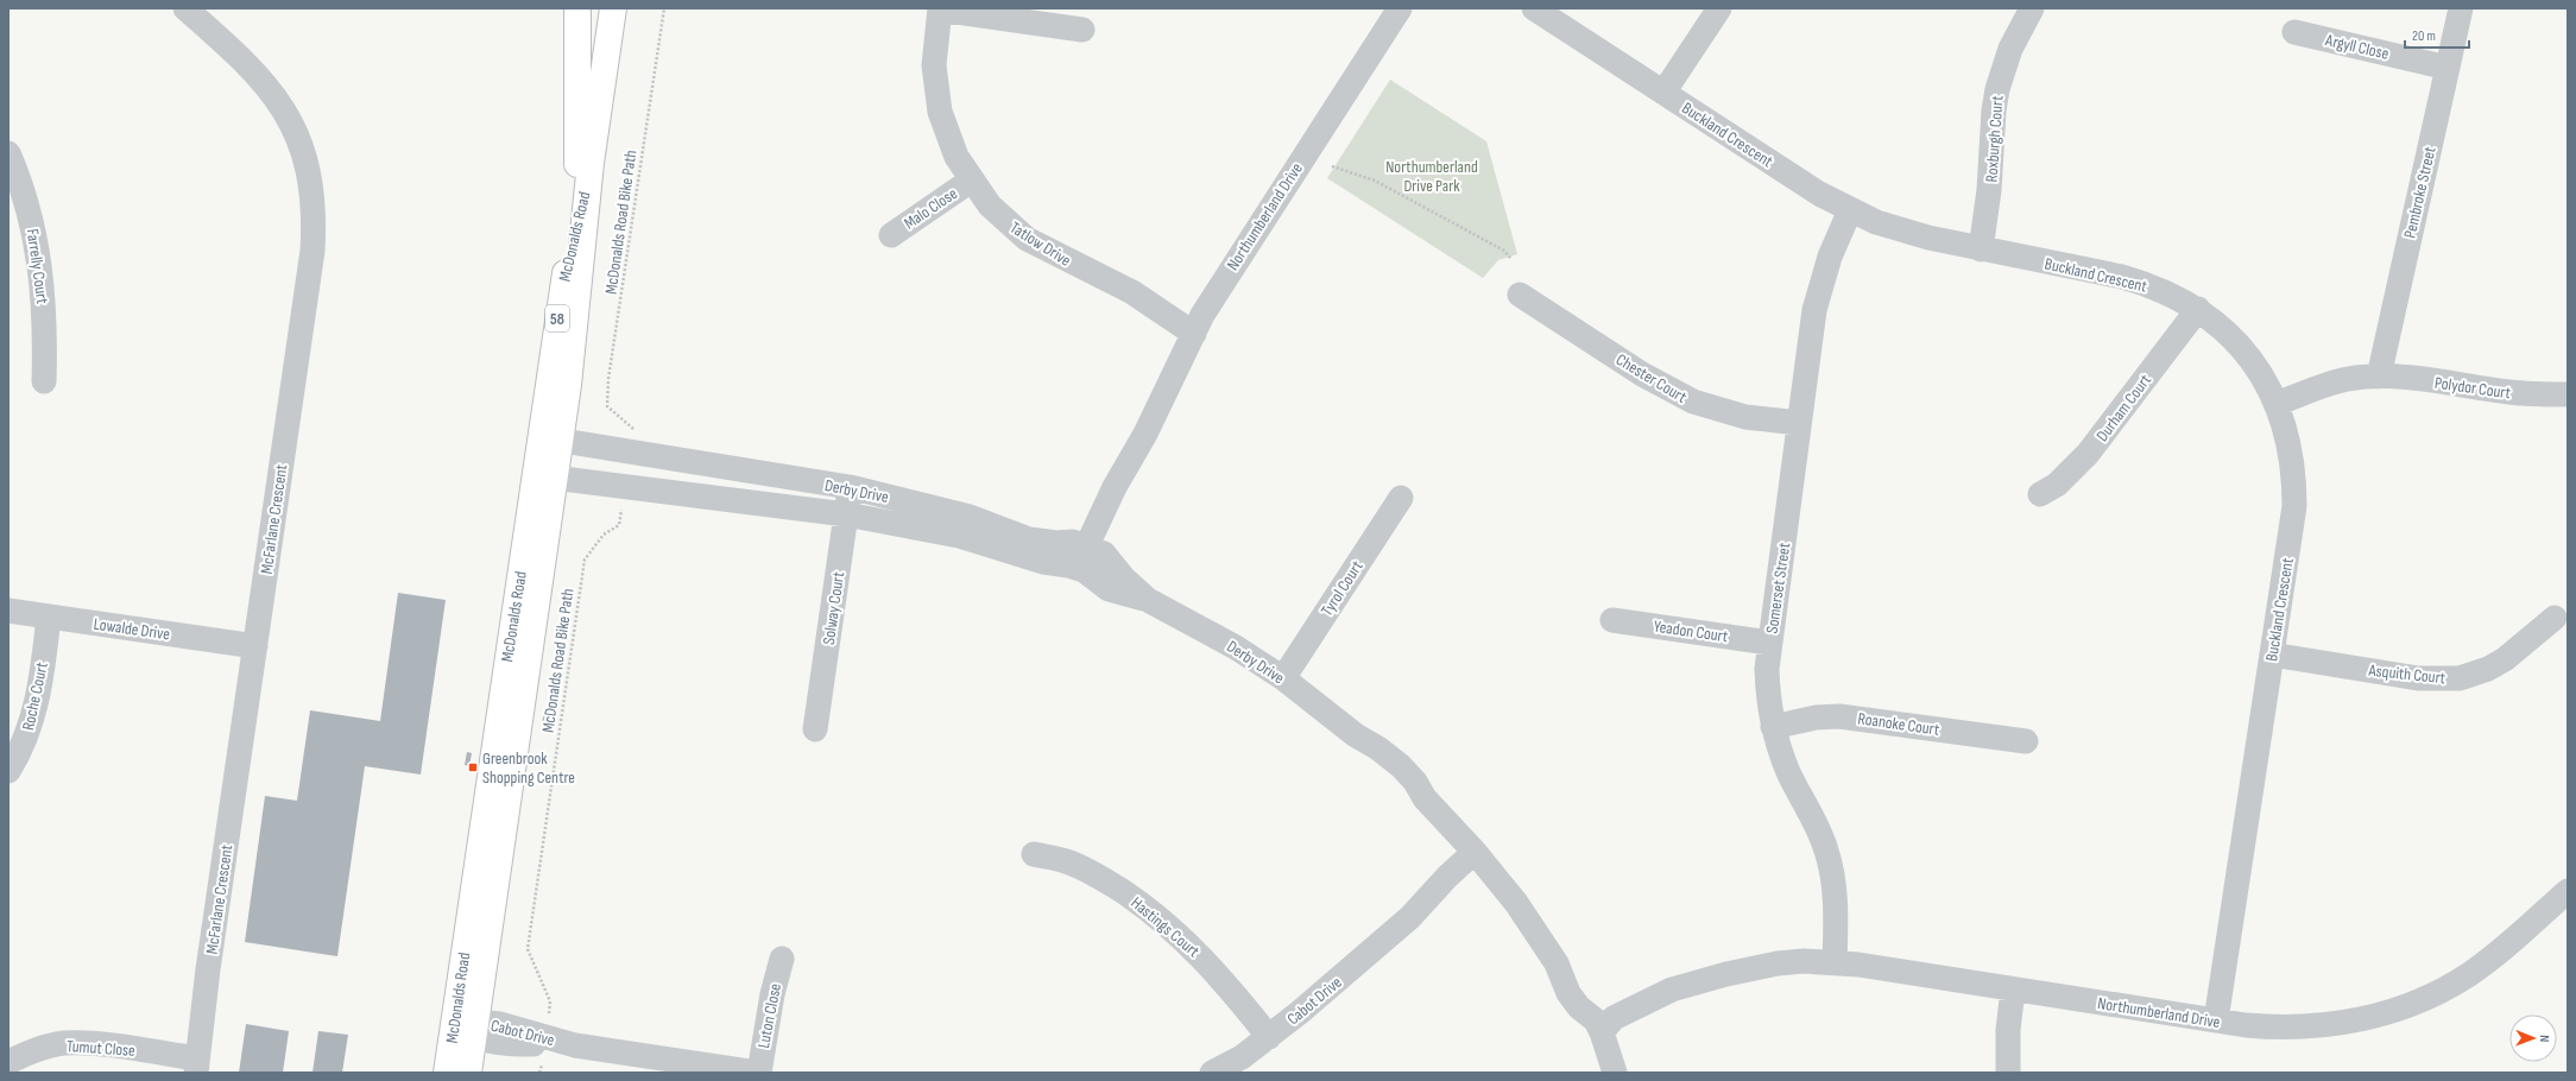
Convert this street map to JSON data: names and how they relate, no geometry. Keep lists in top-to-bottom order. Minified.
{"streets":{"main road":["McDonalds Road","58"],"street":["Argyll Close","Buckland Crescent","Roxburgh Court","Pembroke Street","Malo Close","Northumberland Drive","Tatlow Drive","Farrelly Court","Chester Court","Polydor Court","Durham Court","Derby Drive","McFarlane Crescent","Tyrol Court","Somerset Street","Solway Court","Lowalde Drive","Yeadon Court","Asquith Court","Roche Court","Roanoke Court","Hastings Court","Cabot Drive","Luton Close","Tumut Close"],"path":["McDonalds Road Bike Path"]},"crossings":[["Argyll Close","Pembroke Street"],["Buckland Crescent","Roxburgh Court"],["Buckland Crescent","Northumberland Drive"],["Buckland Crescent","Polydor Court"],["Buckland Crescent","Durham Court"],["Buckland Crescent","Somerset Street"],["Buckland Crescent","Asquith Court"],["Pembroke Street","Polydor Court"],["Malo Close","Tatlow Drive"],["Northumberland Drive","Tatlow Drive"],["Northumberland Drive","Derby Drive"],["Northumberland Drive","Somerset Street"],["McDonalds Road","Derby Drive"],["McDonalds Road","Cabot Drive"],["Chester Court","Somerset Street"],["Derby Drive","Tyrol Court"],["Derby Drive","Solway Court"],["Derby Drive","Cabot Drive"],["McFarlane Crescent","Lowalde Drive"],["McFarlane Crescent","Tumut Close"],["Somerset Street","Yeadon Court"],["Somerset Street","Roanoke Court"],["Lowalde Drive","Roche Court"],["Hastings Court","Cabot Drive"],["Cabot Drive","Luton Close"]],"parks":["Northumberland Drive Park"],"places":{"transit":["Greenbrook Shopping Centre"]},"scale_bar":"20 m","north":"right"}
